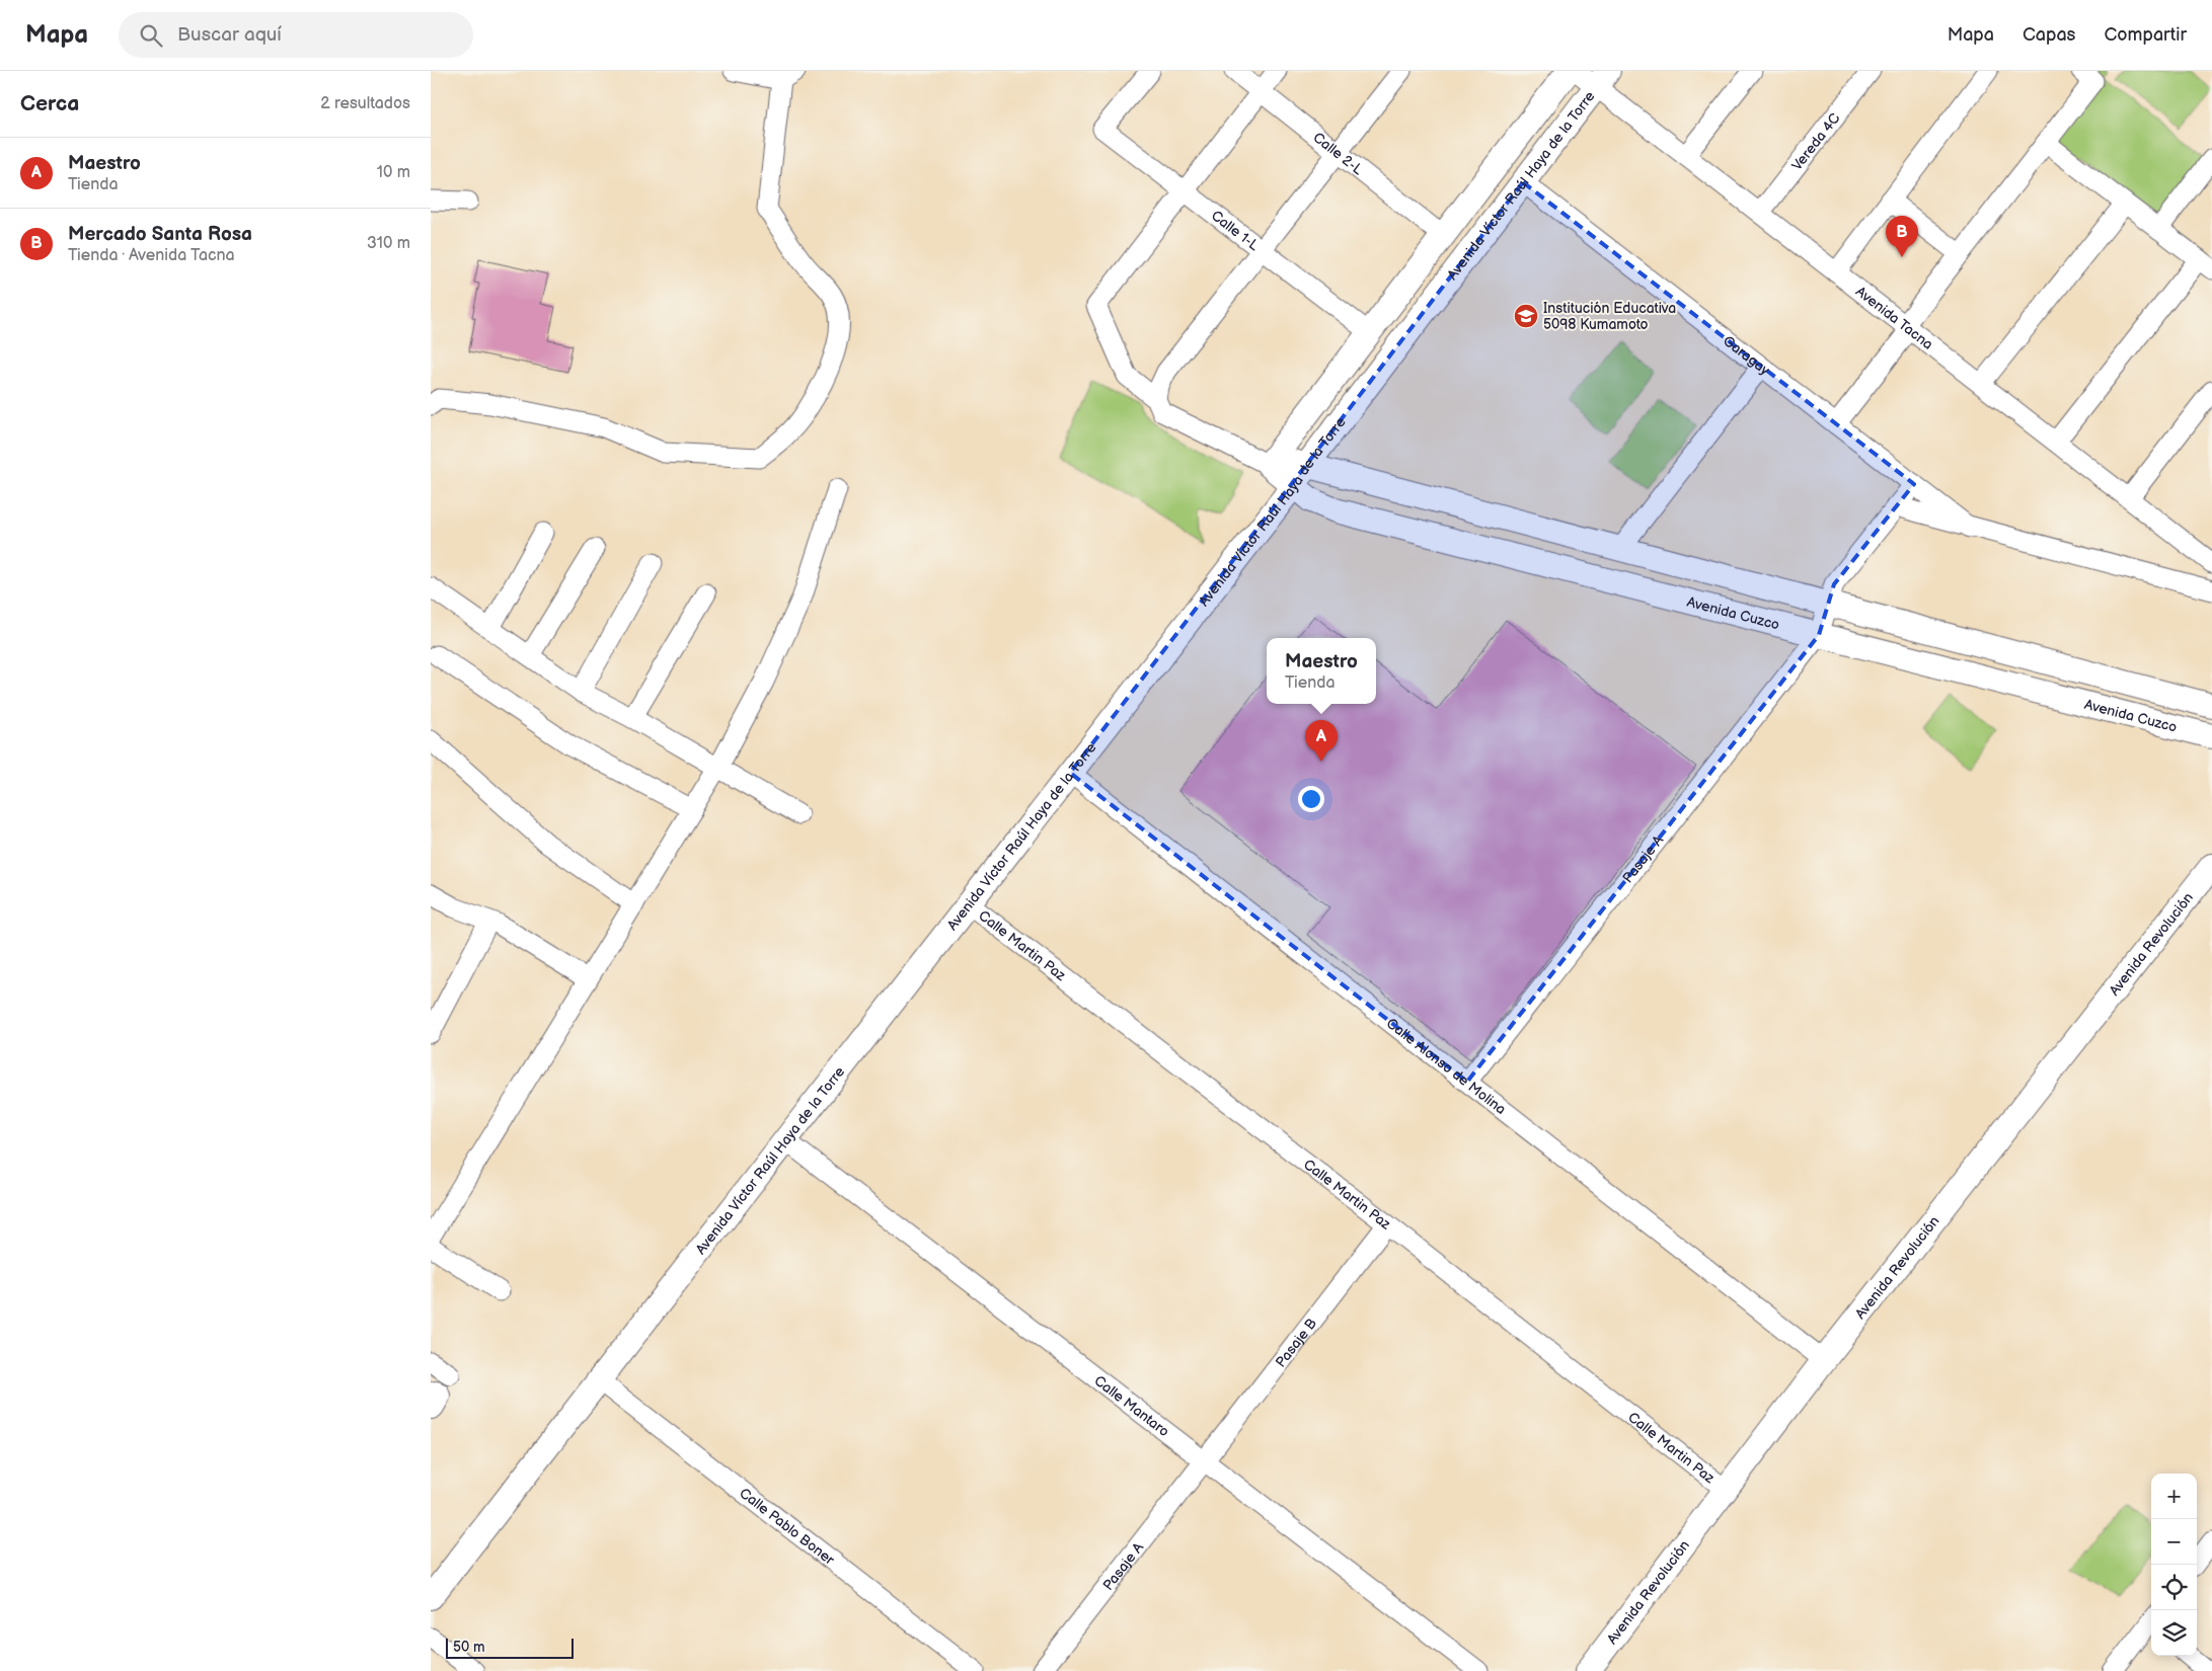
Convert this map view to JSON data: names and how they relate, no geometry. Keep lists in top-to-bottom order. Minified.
{"streets":{"street":["Vereda 4C","Calle 2-L","Avenida Víctor Raúl Haya de la Torre","Calle 1-L","Avenida Tacna","Garagay","Avenida Cuzco","Pasaje A","Avenida Revolución","Calle Martin Paz","Calle Alonso de Molina","Pasaje B","Calle Mantaro","Calle Pablo Boner"]},"crossings":[["Vereda 4C","Avenida Tacna"],["Avenida Víctor Raúl Haya de la Torre","Avenida Tacna"],["Avenida Víctor Raúl Haya de la Torre","Garagay"],["Avenida Víctor Raúl Haya de la Torre","Avenida Cuzco"],["Avenida Víctor Raúl Haya de la Torre","Calle Martin Paz"],["Avenida Víctor Raúl Haya de la Torre","Calle Alonso de Molina"],["Avenida Víctor Raúl Haya de la Torre","Calle Mantaro"],["Avenida Víctor Raúl Haya de la Torre","Calle Pablo Boner"],["Avenida Cuzco","Pasaje A"],["Pasaje A","Calle Alonso de Molina"],["Pasaje A","Pasaje B"],["Pasaje A","Calle Mantaro"],["Avenida Revolución","Calle Martin Paz"],["Avenida Revolución","Calle Alonso de Molina"],["Calle Martin Paz","Pasaje B"],["Pasaje B","Calle Mantaro"]],"places":{"school or university":["Institución Educativa 5098 Kumamoto"]},"scale_bar":"50 m","page":{"header":"Mapa","search":"Buscar aquí","nav":["Mapa","Capas","Compartir"],"heading":["Cerca","2 resultados"],"list":[{"mark":"A","name":"Maestro","note":"Tienda","value":"10 m"},{"mark":"B","name":"Mercado Santa Rosa","note":"Tienda · Avenida Tacna","value":"310 m"}],"pins":["B","A"],"popup":["Maestro","Tienda"],"map_buttons":["+","−"],"scale":"50 m"}}
